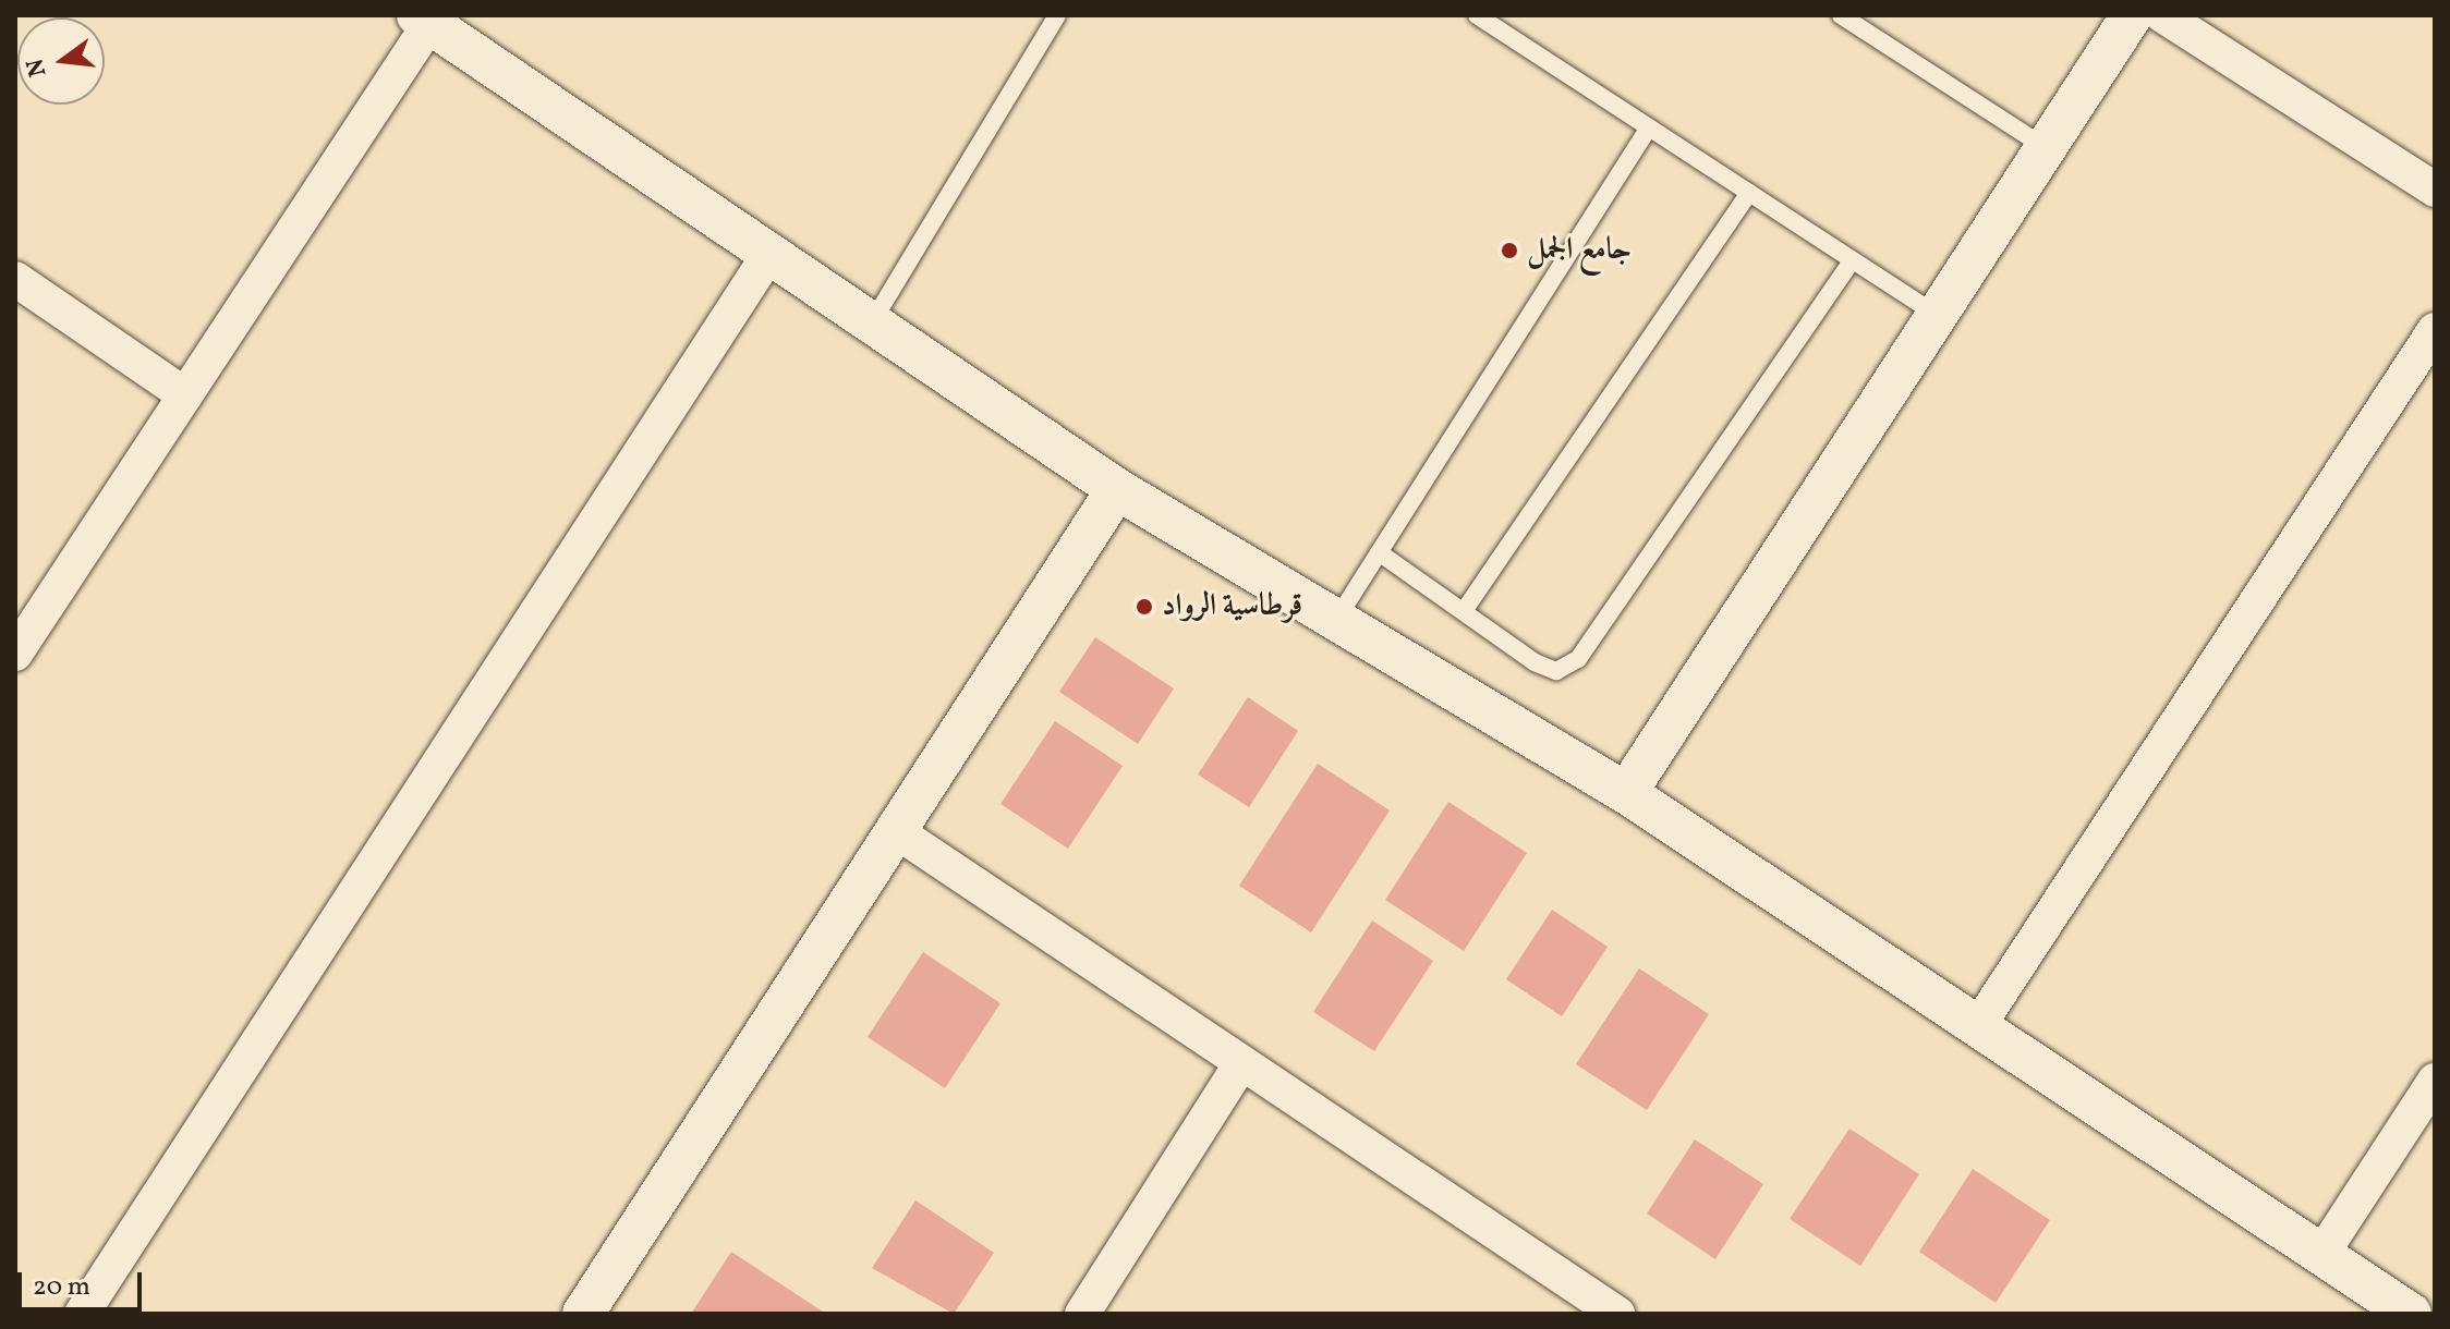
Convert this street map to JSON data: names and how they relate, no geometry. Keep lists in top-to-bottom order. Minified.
{"places":["جامع الجمل","قرطاسية الرواد"],"scale_bar":"20 m","north":"left"}
